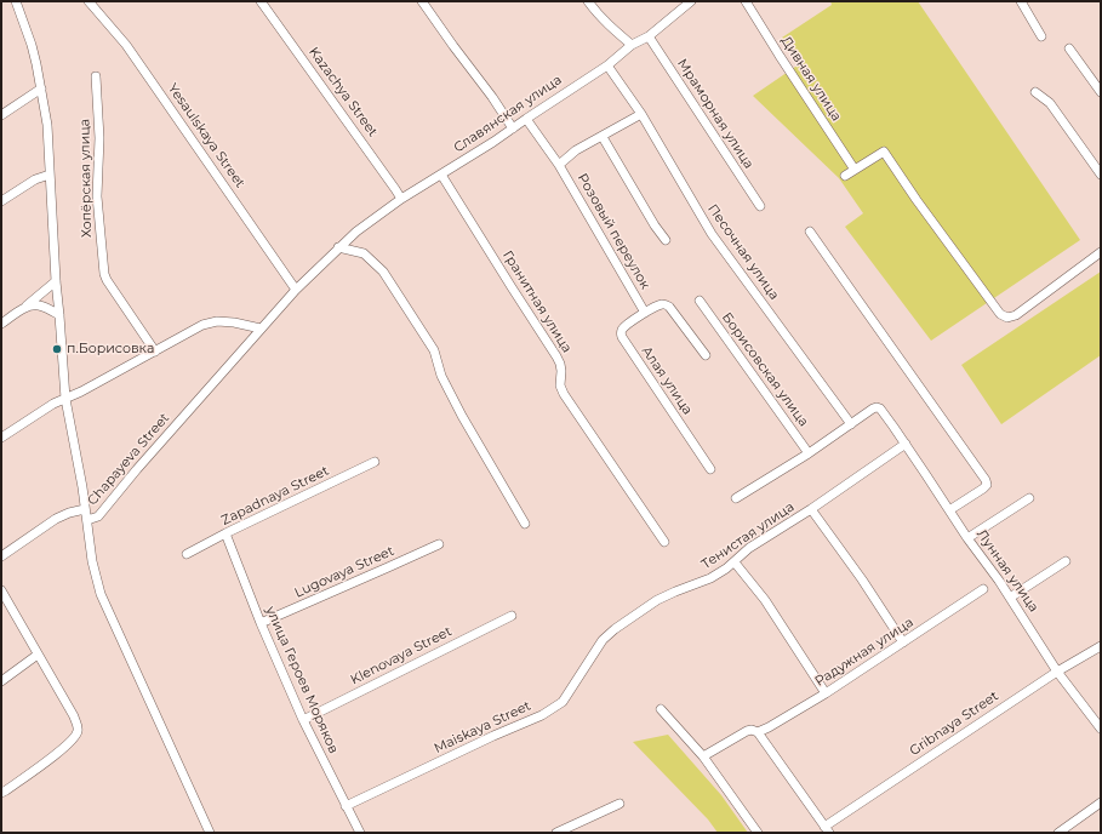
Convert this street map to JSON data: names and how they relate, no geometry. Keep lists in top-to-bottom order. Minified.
{"streets":{"street":["Дивная улица","Kazachya Street","Славянская улица","Мраморная улица","Yesaulskaya Street","Хопёрская улица","Розовый переулок","Песочная улица","Гранитная улица","Борисовская улица","Алая улица","Chapayeva Street","Zapadnaya Street","Тенистая улица","Лунная улица","Lugovaya Street","Радужная улица","Klenovaya Street","улица Героев Моряков","Gribnaya Street","Maiskaya Street"]},"crossings":[["Kazachya Street","Славянская улица"],["Славянская улица","Мраморная улица"],["Славянская улица","Yesaulskaya Street"],["Славянская улица","Розовый переулок"],["Славянская улица","Песочная улица"],["Славянская улица","Гранитная улица"],["Славянская улица","Chapayeva Street"],["Yesaulskaya Street","Chapayeva Street"],["Розовый переулок","Алая улица"],["Песочная улица","Лунная улица"],["Zapadnaya Street","улица Героев Моряков"],["Тенистая улица","Лунная улица"],["Тенистая улица","Maiskaya Street"],["Лунная улица","Gribnaya Street"],["Lugovaya Street","улица Героев Моряков"],["Klenovaya Street","улица Героев Моряков"],["улица Героев Моряков","Maiskaya Street"]],"places":["п.Борисовка"]}
